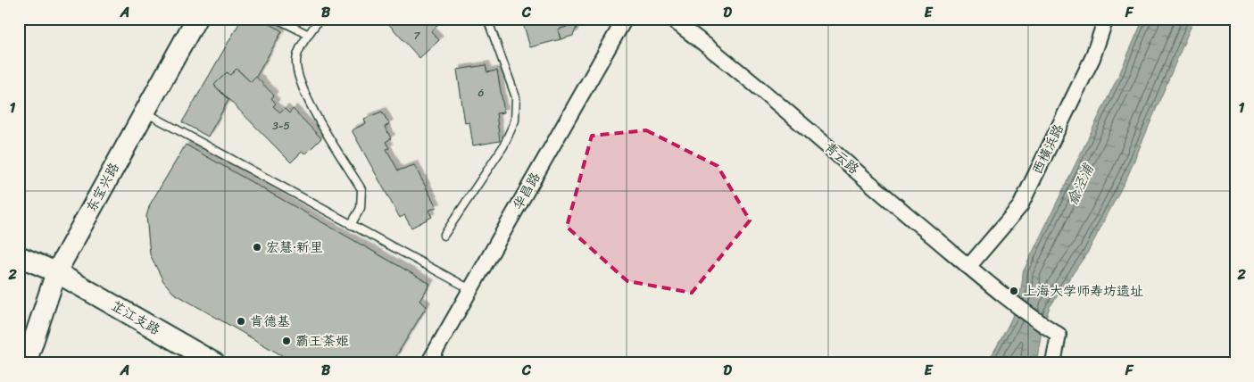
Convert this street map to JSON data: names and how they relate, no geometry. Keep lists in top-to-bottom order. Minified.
{"streets":{"street":["西横浜路","青云路","东宝兴路","华昌路","芷江支路"]},"crossings":[["西横浜路","青云路"],["东宝兴路","芷江支路"]],"water":["俞泾浦"],"places":["宏慧·新里","上海大学师寿坊遗址","肯德基","霸王茶姬"],"house_numbers":["7","6","3-5"],"grid":{"columns":["A","B","C","D","E","F"],"rows":["1","2"]}}
